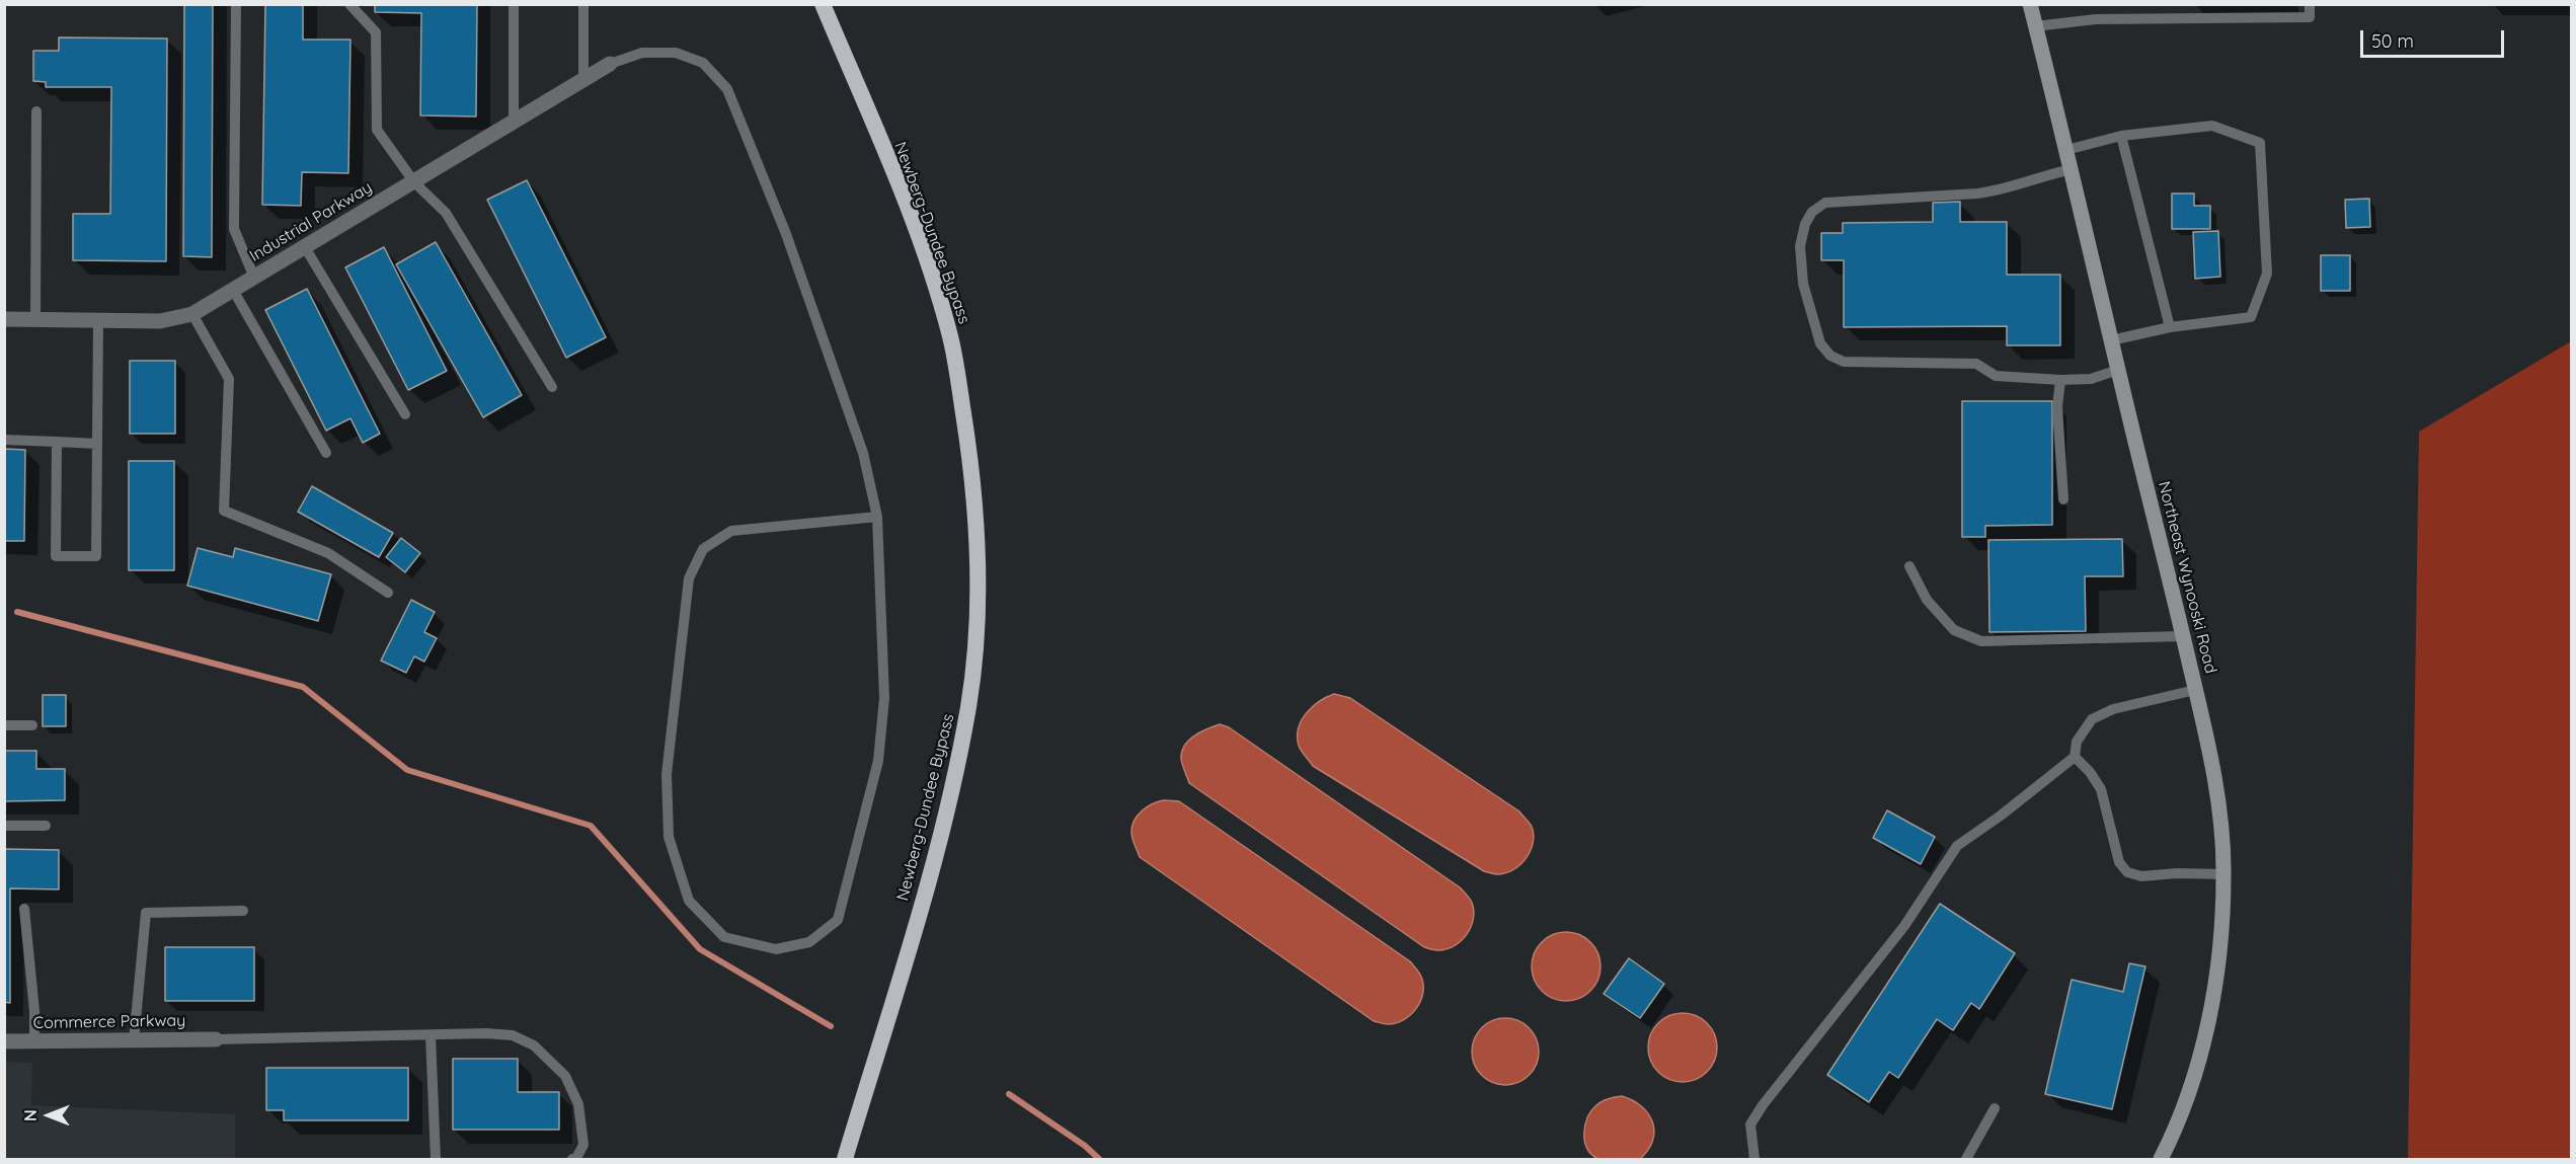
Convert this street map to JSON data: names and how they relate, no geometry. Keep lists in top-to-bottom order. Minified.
{"streets":{"highway":["Newberg-Dundee Bypass"],"main road":["Northeast Wynooski Road"],"street":["Industrial Parkway","Commerce Parkway"]},"scale_bar":"50 m","north":"left"}
